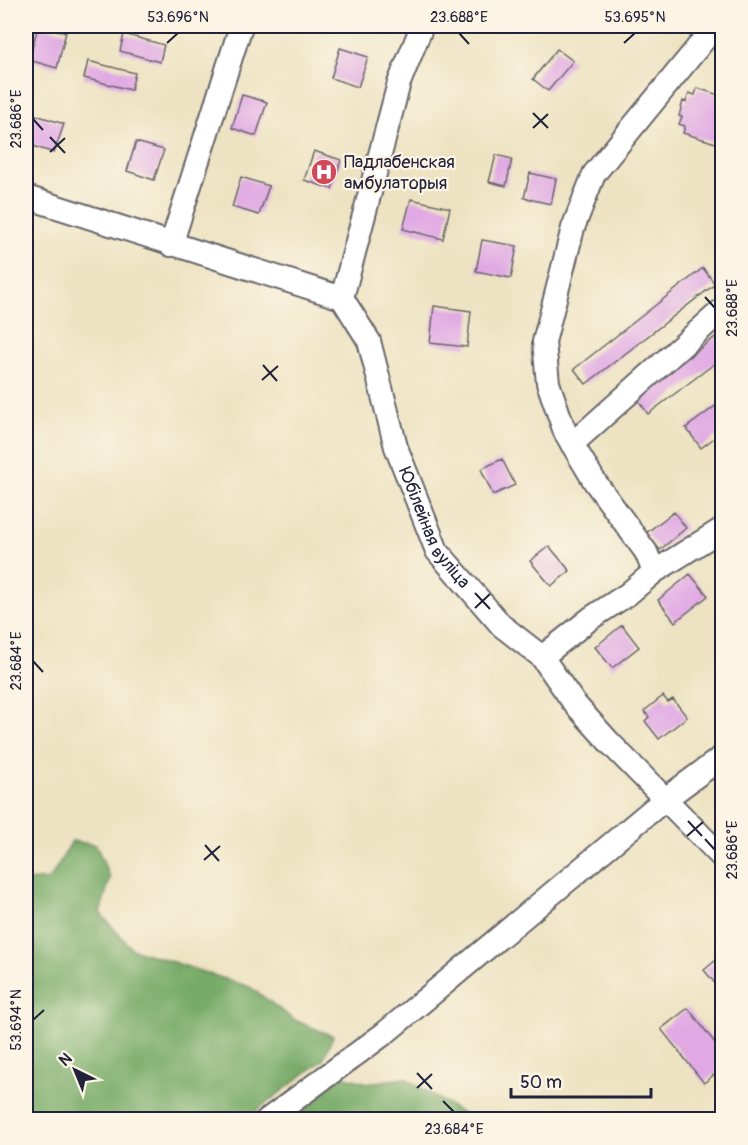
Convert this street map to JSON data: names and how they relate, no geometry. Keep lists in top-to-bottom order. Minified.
{"streets":{"street":["Юбілейная вуліца"]},"places":{"hospital":["Падлабенская амбулаторыя"]},"scale_bar":"50 m","north":"top left","coordinates":["53.696°N","23.688°E","53.695°N","23.686°E","23.684°E","53.694°N"]}
